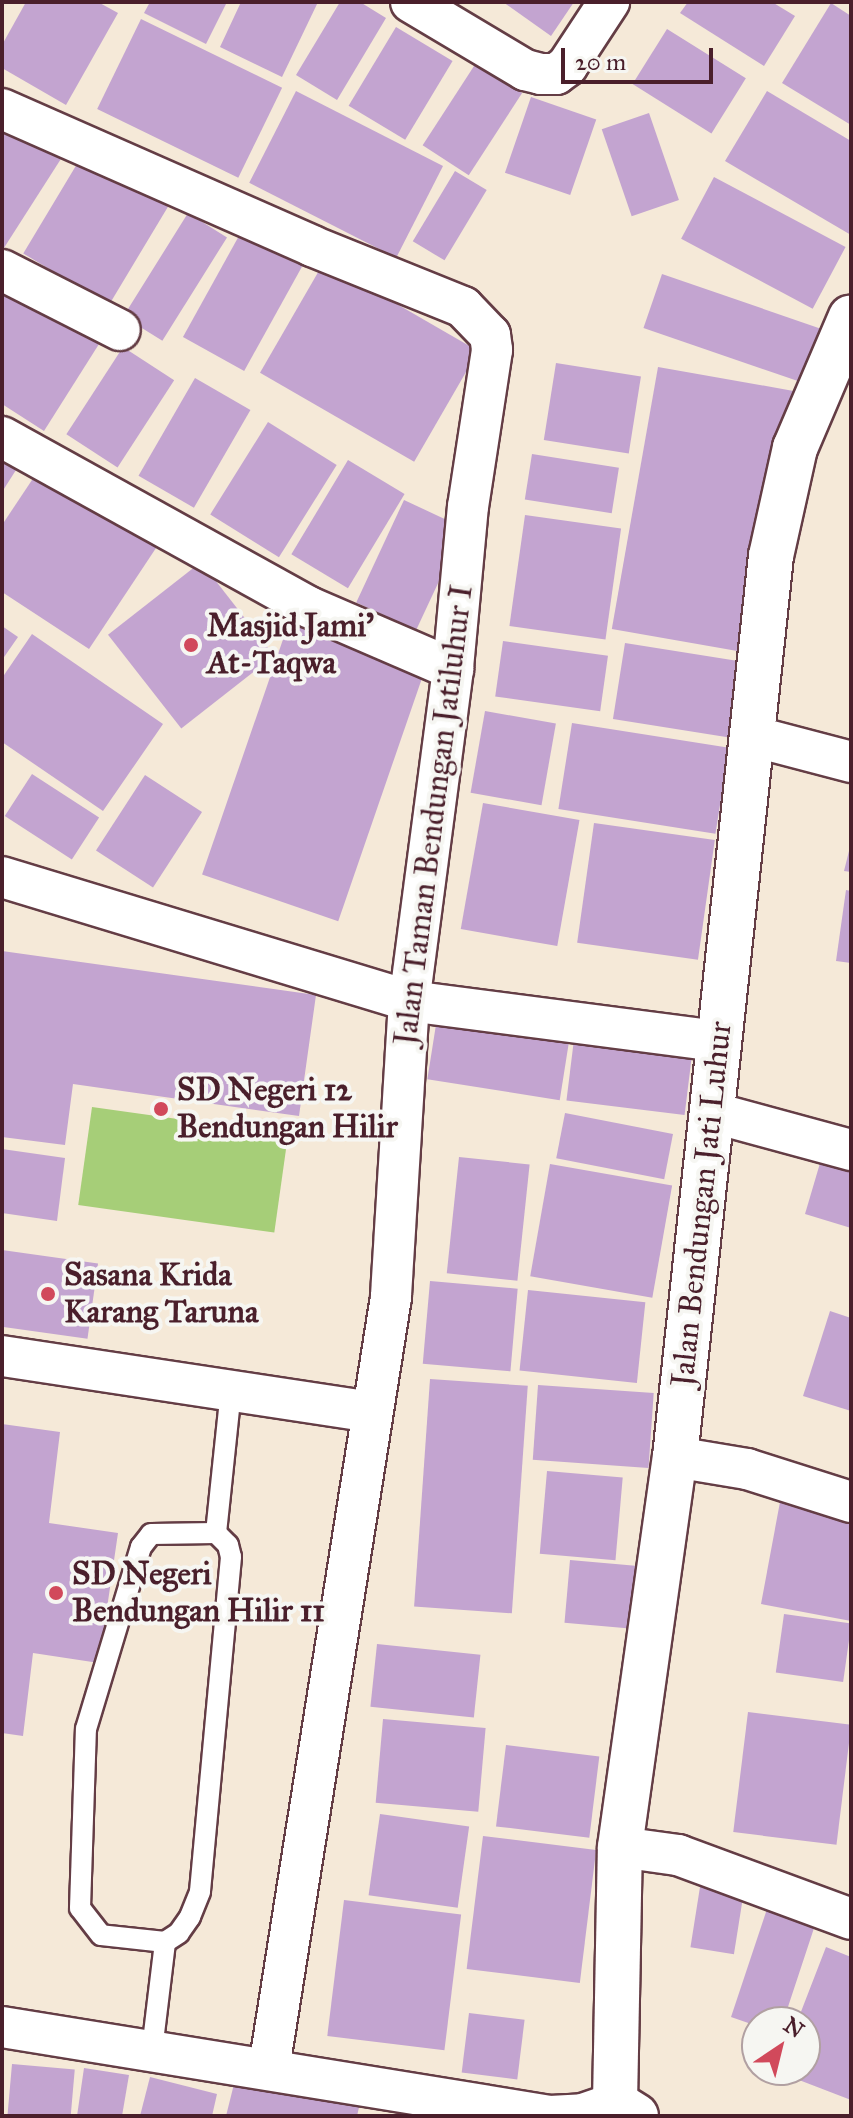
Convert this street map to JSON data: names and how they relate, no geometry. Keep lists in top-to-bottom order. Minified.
{"streets":{"street":["Jalan Taman Bendungan Jatiluhur I","Jalan Bendungan Jati Luhur"]},"places":["Masjid Jami' At-Taqwa","SD Negeri 12 Bendungan Hilir","Sasana Krida Karang Taruna","SD Negeri Bendungan Hilir 11"],"scale_bar":"20 m","north":"top right"}
